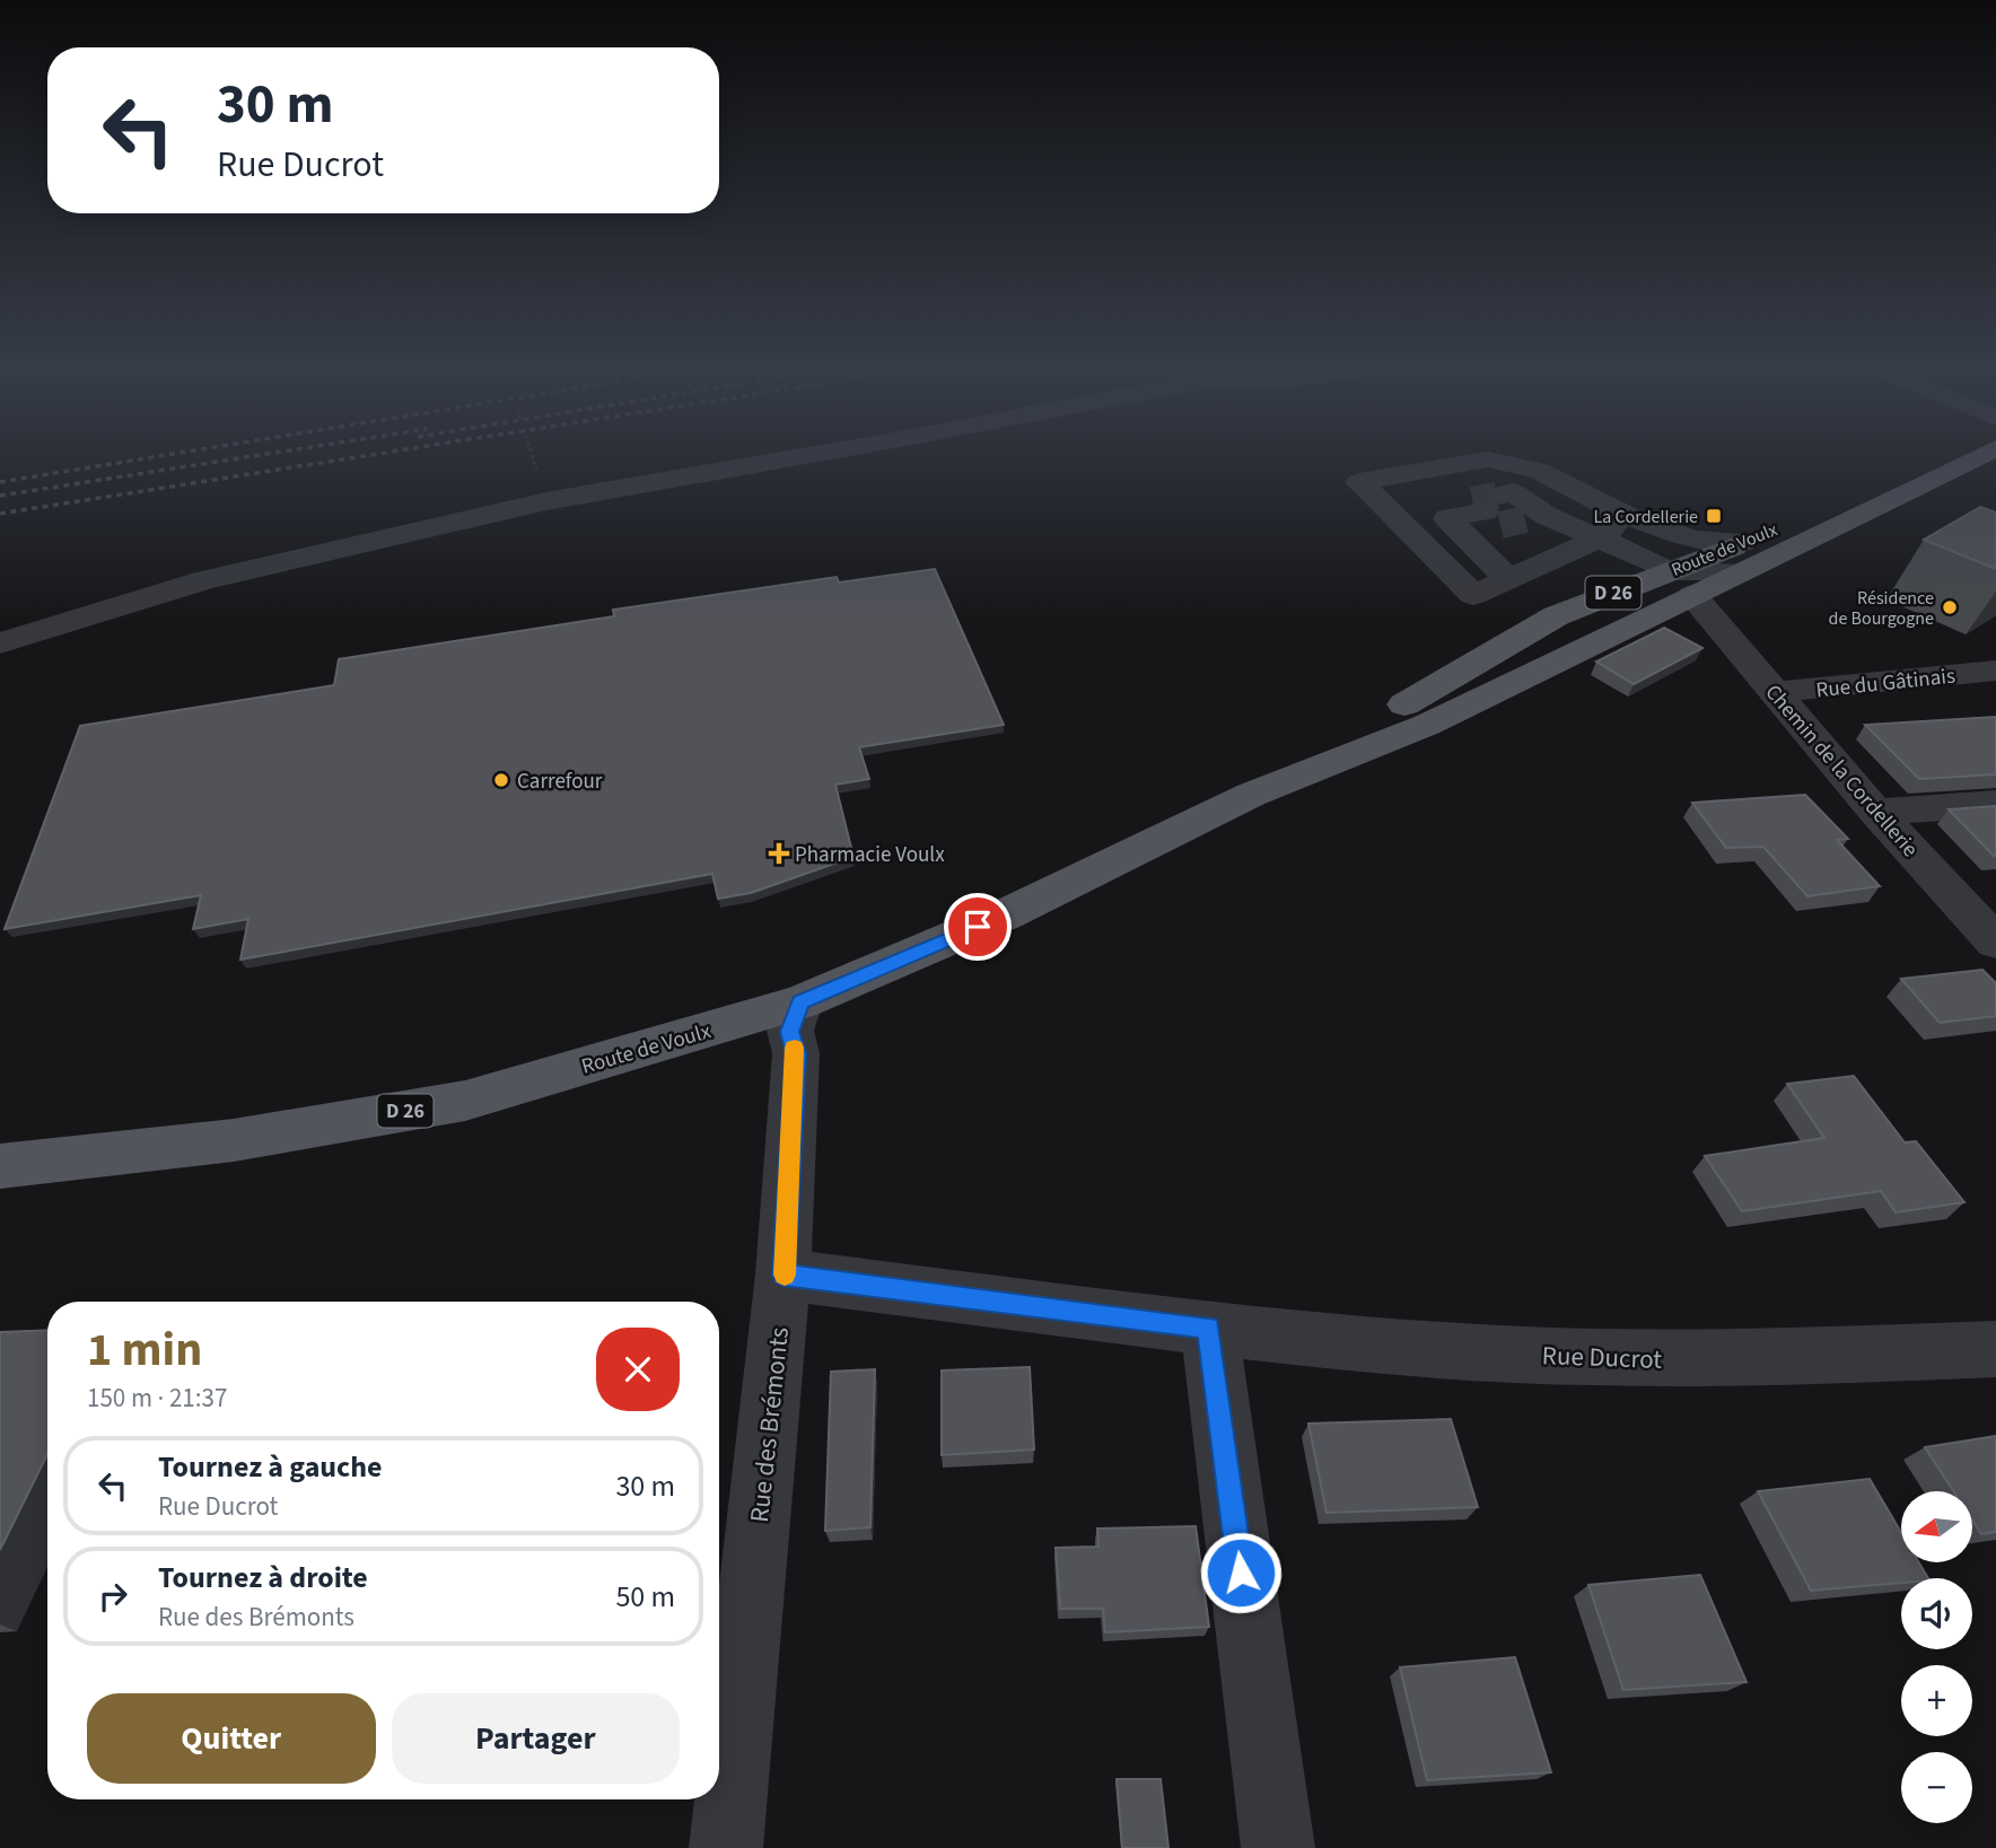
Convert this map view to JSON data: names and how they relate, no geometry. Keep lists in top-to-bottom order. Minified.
{"streets":{"main road":["Route de Voulx","D 26"],"street":["Rue du Gâtinais","Chemin de la Cordellerie","Rue Ducrot","Rue des Brémonts"]},"crossings":[["Route de Voulx","Chemin de la Cordellerie"],["Route de Voulx","Rue des Brémonts"],["Rue du Gâtinais","Chemin de la Cordellerie"],["Rue Ducrot","Rue des Brémonts"]],"places":{"transit":["La Cordellerie"],"other":["Résidence de Bourgogne","Carrefour"],"health":["Pharmacie Voulx"]},"north":"left","page":{"turn":["30 m","Rue Ducrot"],"heading":["1 min","150 m · 21:37"],"list":[{"name":"Tournez à gauche","note":"Rue Ducrot","value":"30 m"},{"name":"Tournez à droite","note":"Rue des Brémonts","value":"50 m"}],"map_buttons":["+","−"],"buttons":["Quitter","Partager"]}}
